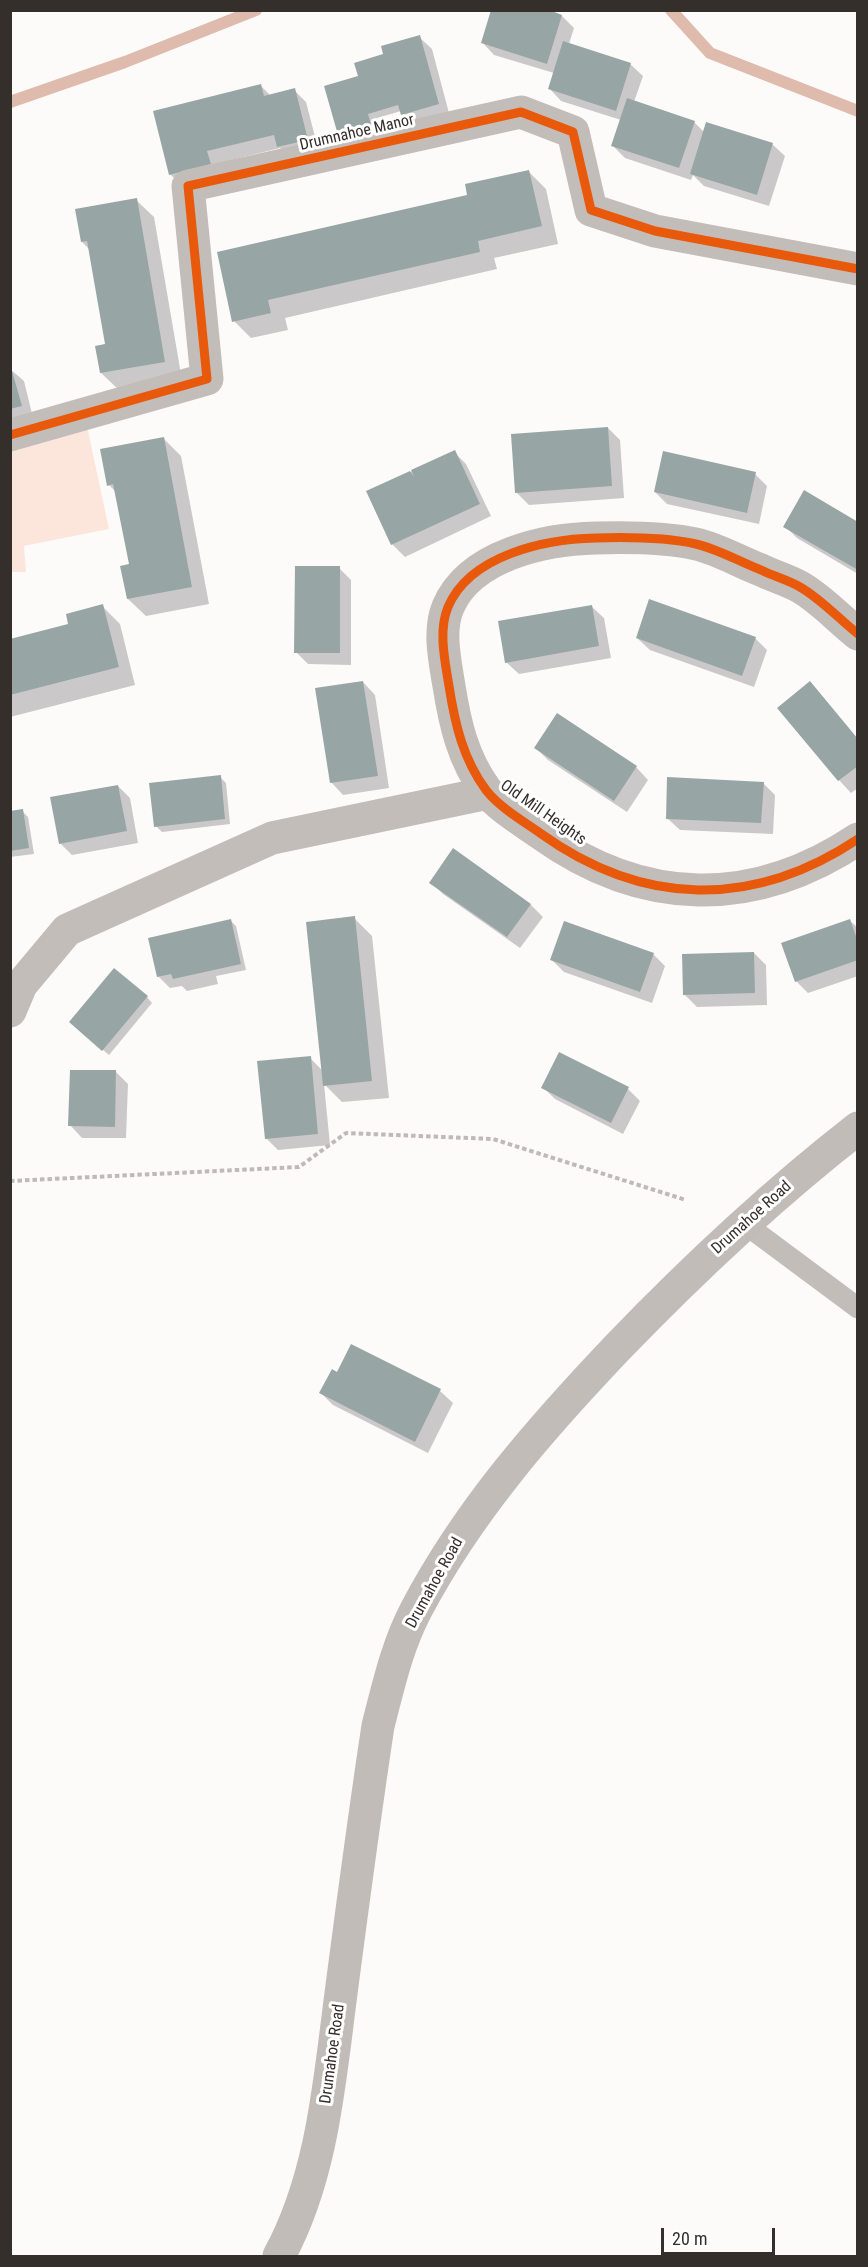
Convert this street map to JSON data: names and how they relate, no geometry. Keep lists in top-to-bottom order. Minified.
{"streets":{"main road":["Drumahoe Road"],"street":["Drumnahoe Manor","Old Mill Heights"]},"scale_bar":"20 m"}
